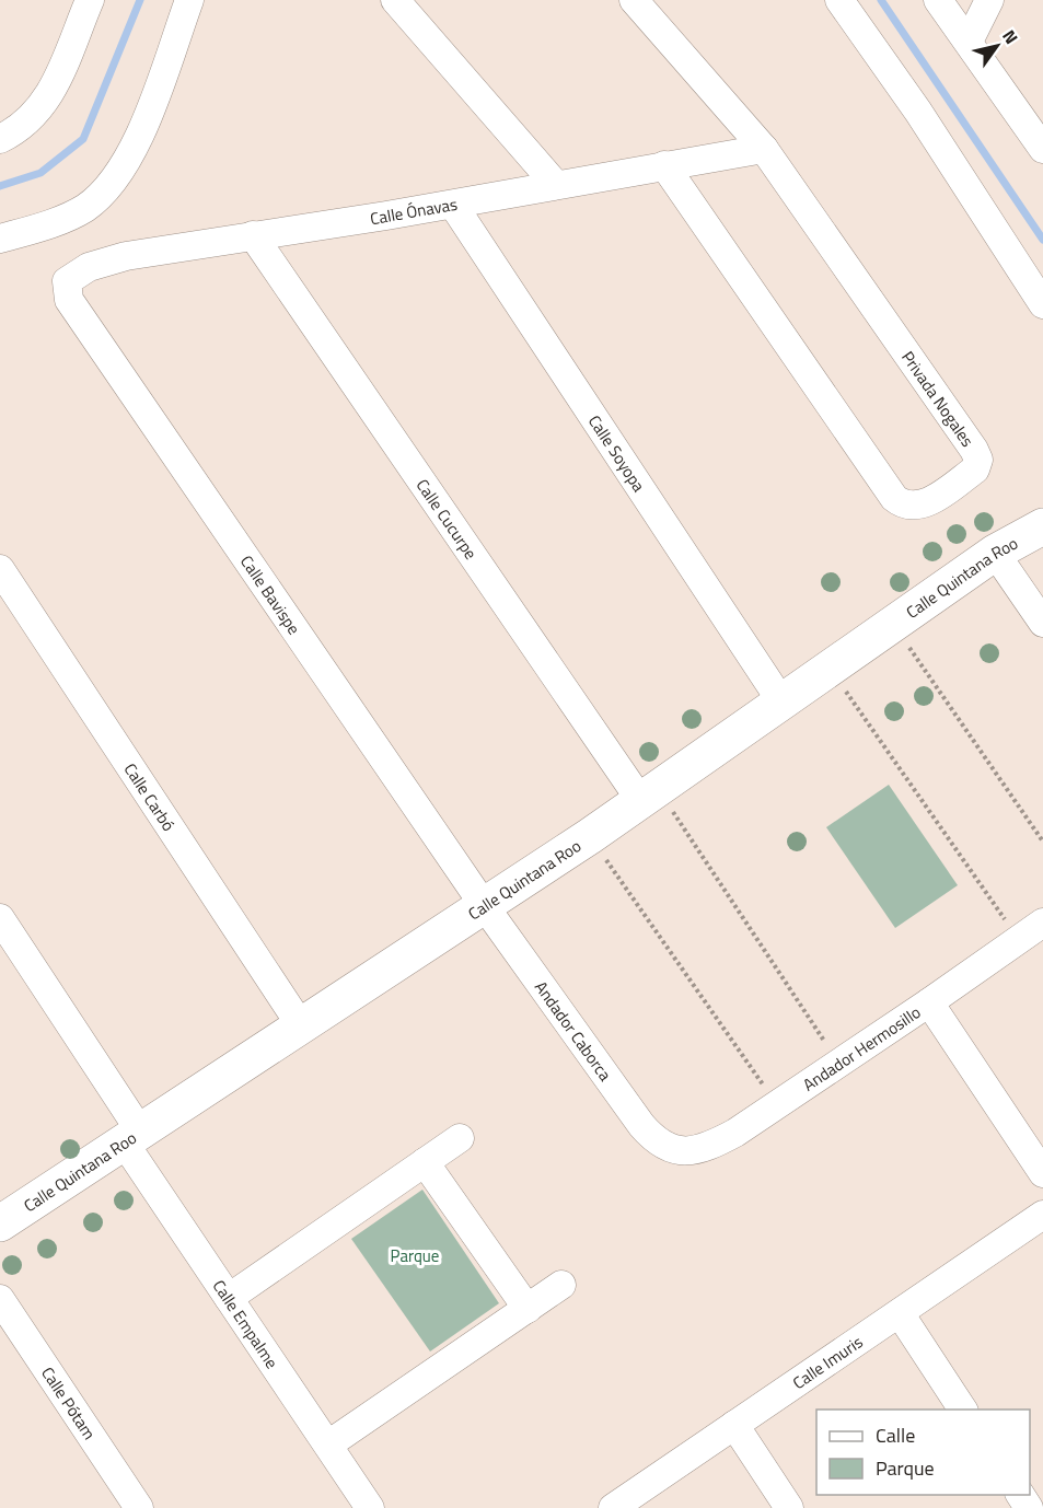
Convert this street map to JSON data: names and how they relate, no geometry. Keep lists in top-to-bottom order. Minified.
{"streets":{"main road":["Calle Quintana Roo"],"street":["Calle Ónavas","Privada Nogales","Calle Soyopa","Calle Cucurpe","Calle Bavispe","Calle Carbó","Andador Caborca","Andador Hermosillo","Calle Empalme","Calle Imuris","Calle Pótam"]},"crossings":[["Calle Ónavas","Privada Nogales"],["Calle Ónavas","Calle Soyopa"],["Calle Ónavas","Calle Cucurpe"],["Calle Ónavas","Calle Bavispe"],["Calle Soyopa","Calle Quintana Roo"],["Calle Cucurpe","Calle Quintana Roo"],["Calle Quintana Roo","Calle Bavispe"],["Calle Quintana Roo","Calle Carbó"],["Calle Quintana Roo","Andador Caborca"],["Calle Quintana Roo","Calle Empalme"],["Calle Bavispe","Andador Caborca"],["Andador Caborca","Andador Hermosillo"]],"parks":["Parque"],"legend":["Calle","Parque"],"north":"top right"}
